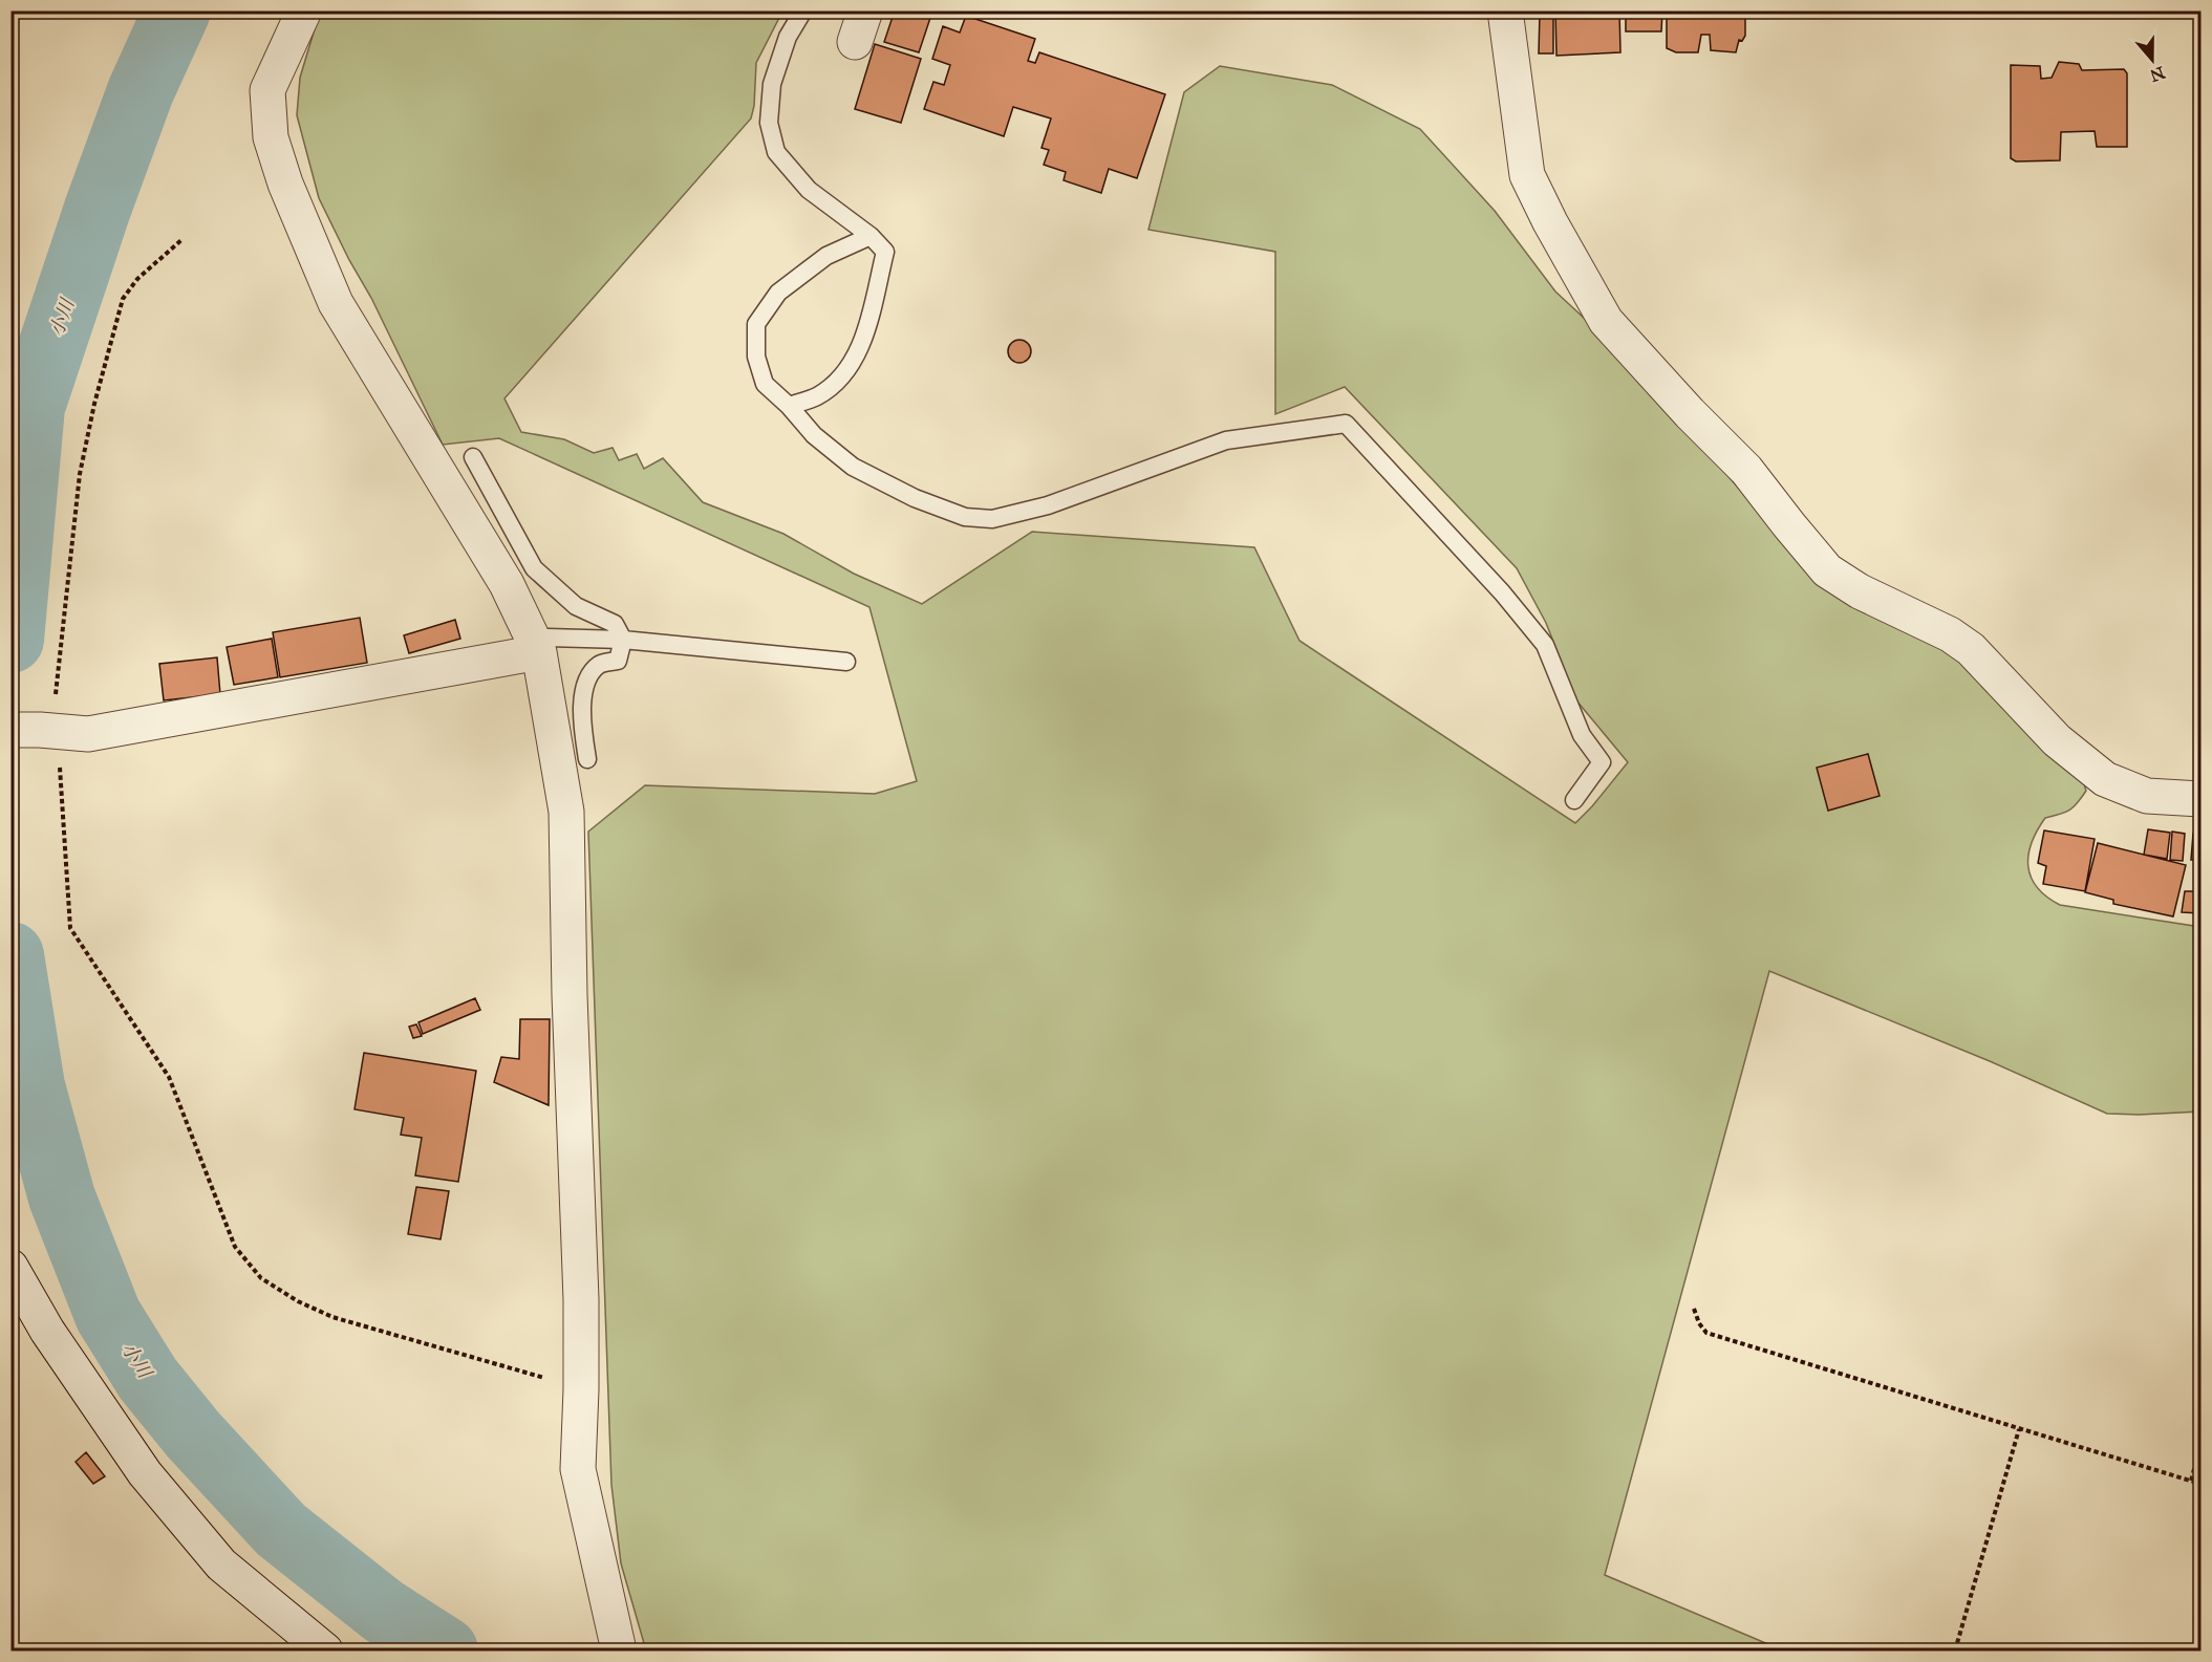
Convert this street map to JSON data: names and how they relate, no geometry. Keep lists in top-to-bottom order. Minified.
{"water":["小川"],"north":"bottom"}
